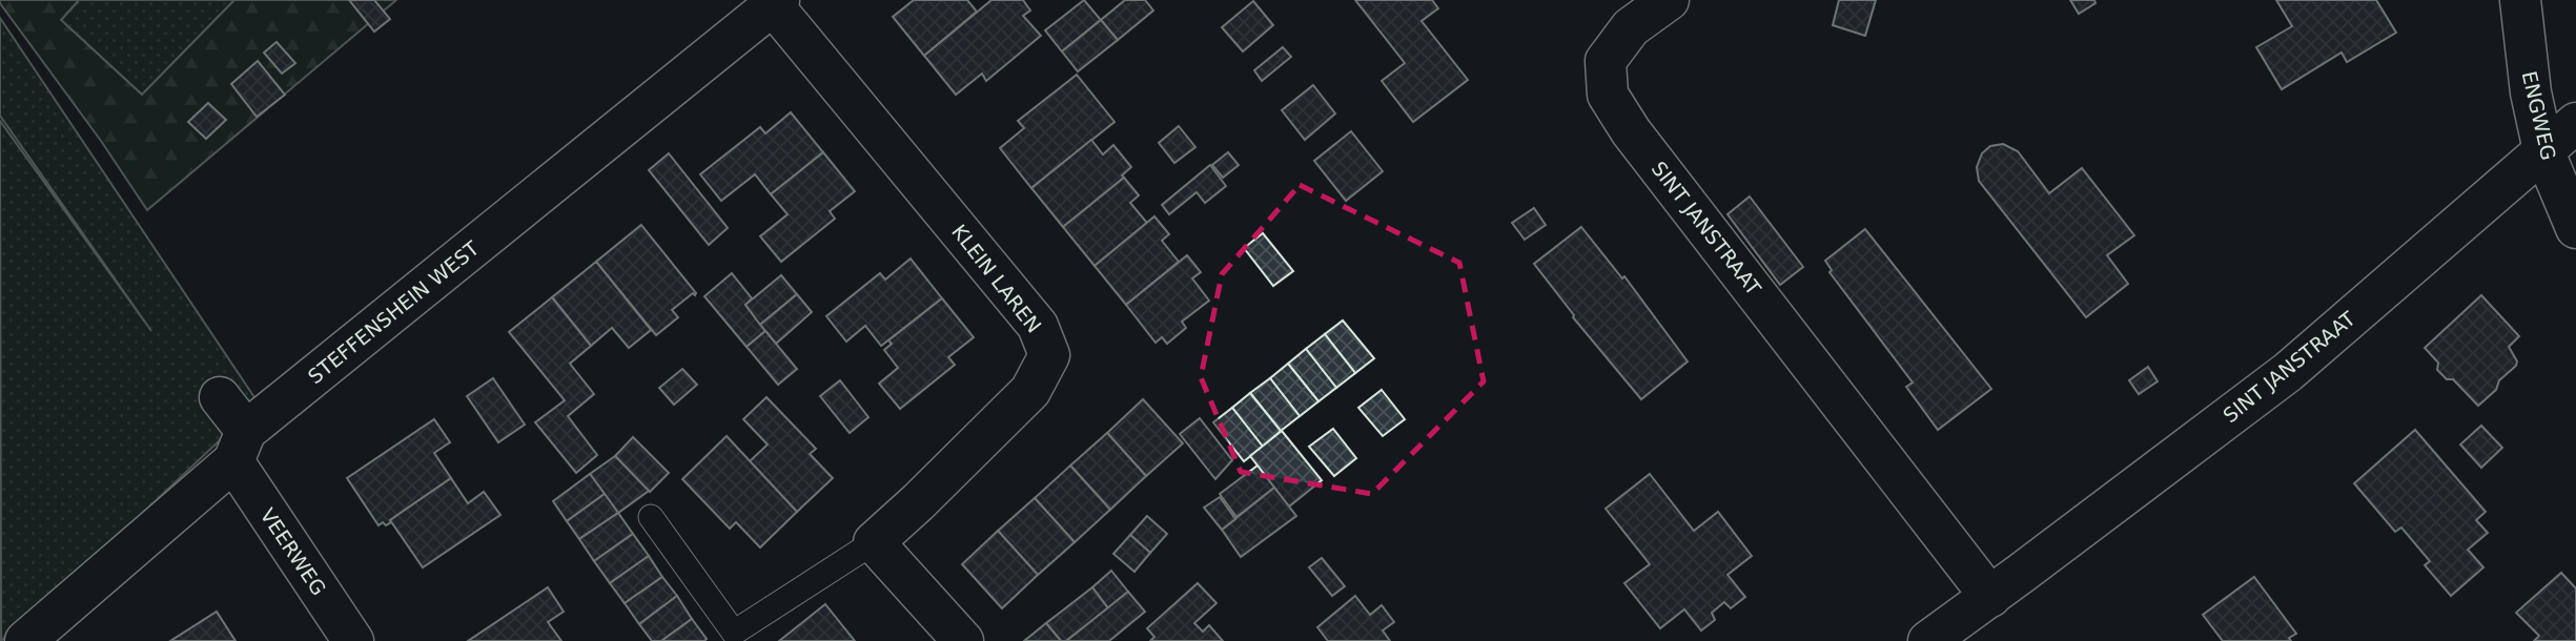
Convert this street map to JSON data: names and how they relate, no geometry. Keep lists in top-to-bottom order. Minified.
{"streets":{"street":["ENGWEG","SINT JANSTRAAT","KLEIN LAREN","STEFFENSHEIN WEST","VEERWEG"]},"crossings":[["ENGWEG","SINT JANSTRAAT"],["KLEIN LAREN","STEFFENSHEIN WEST"],["STEFFENSHEIN WEST","VEERWEG"]]}
